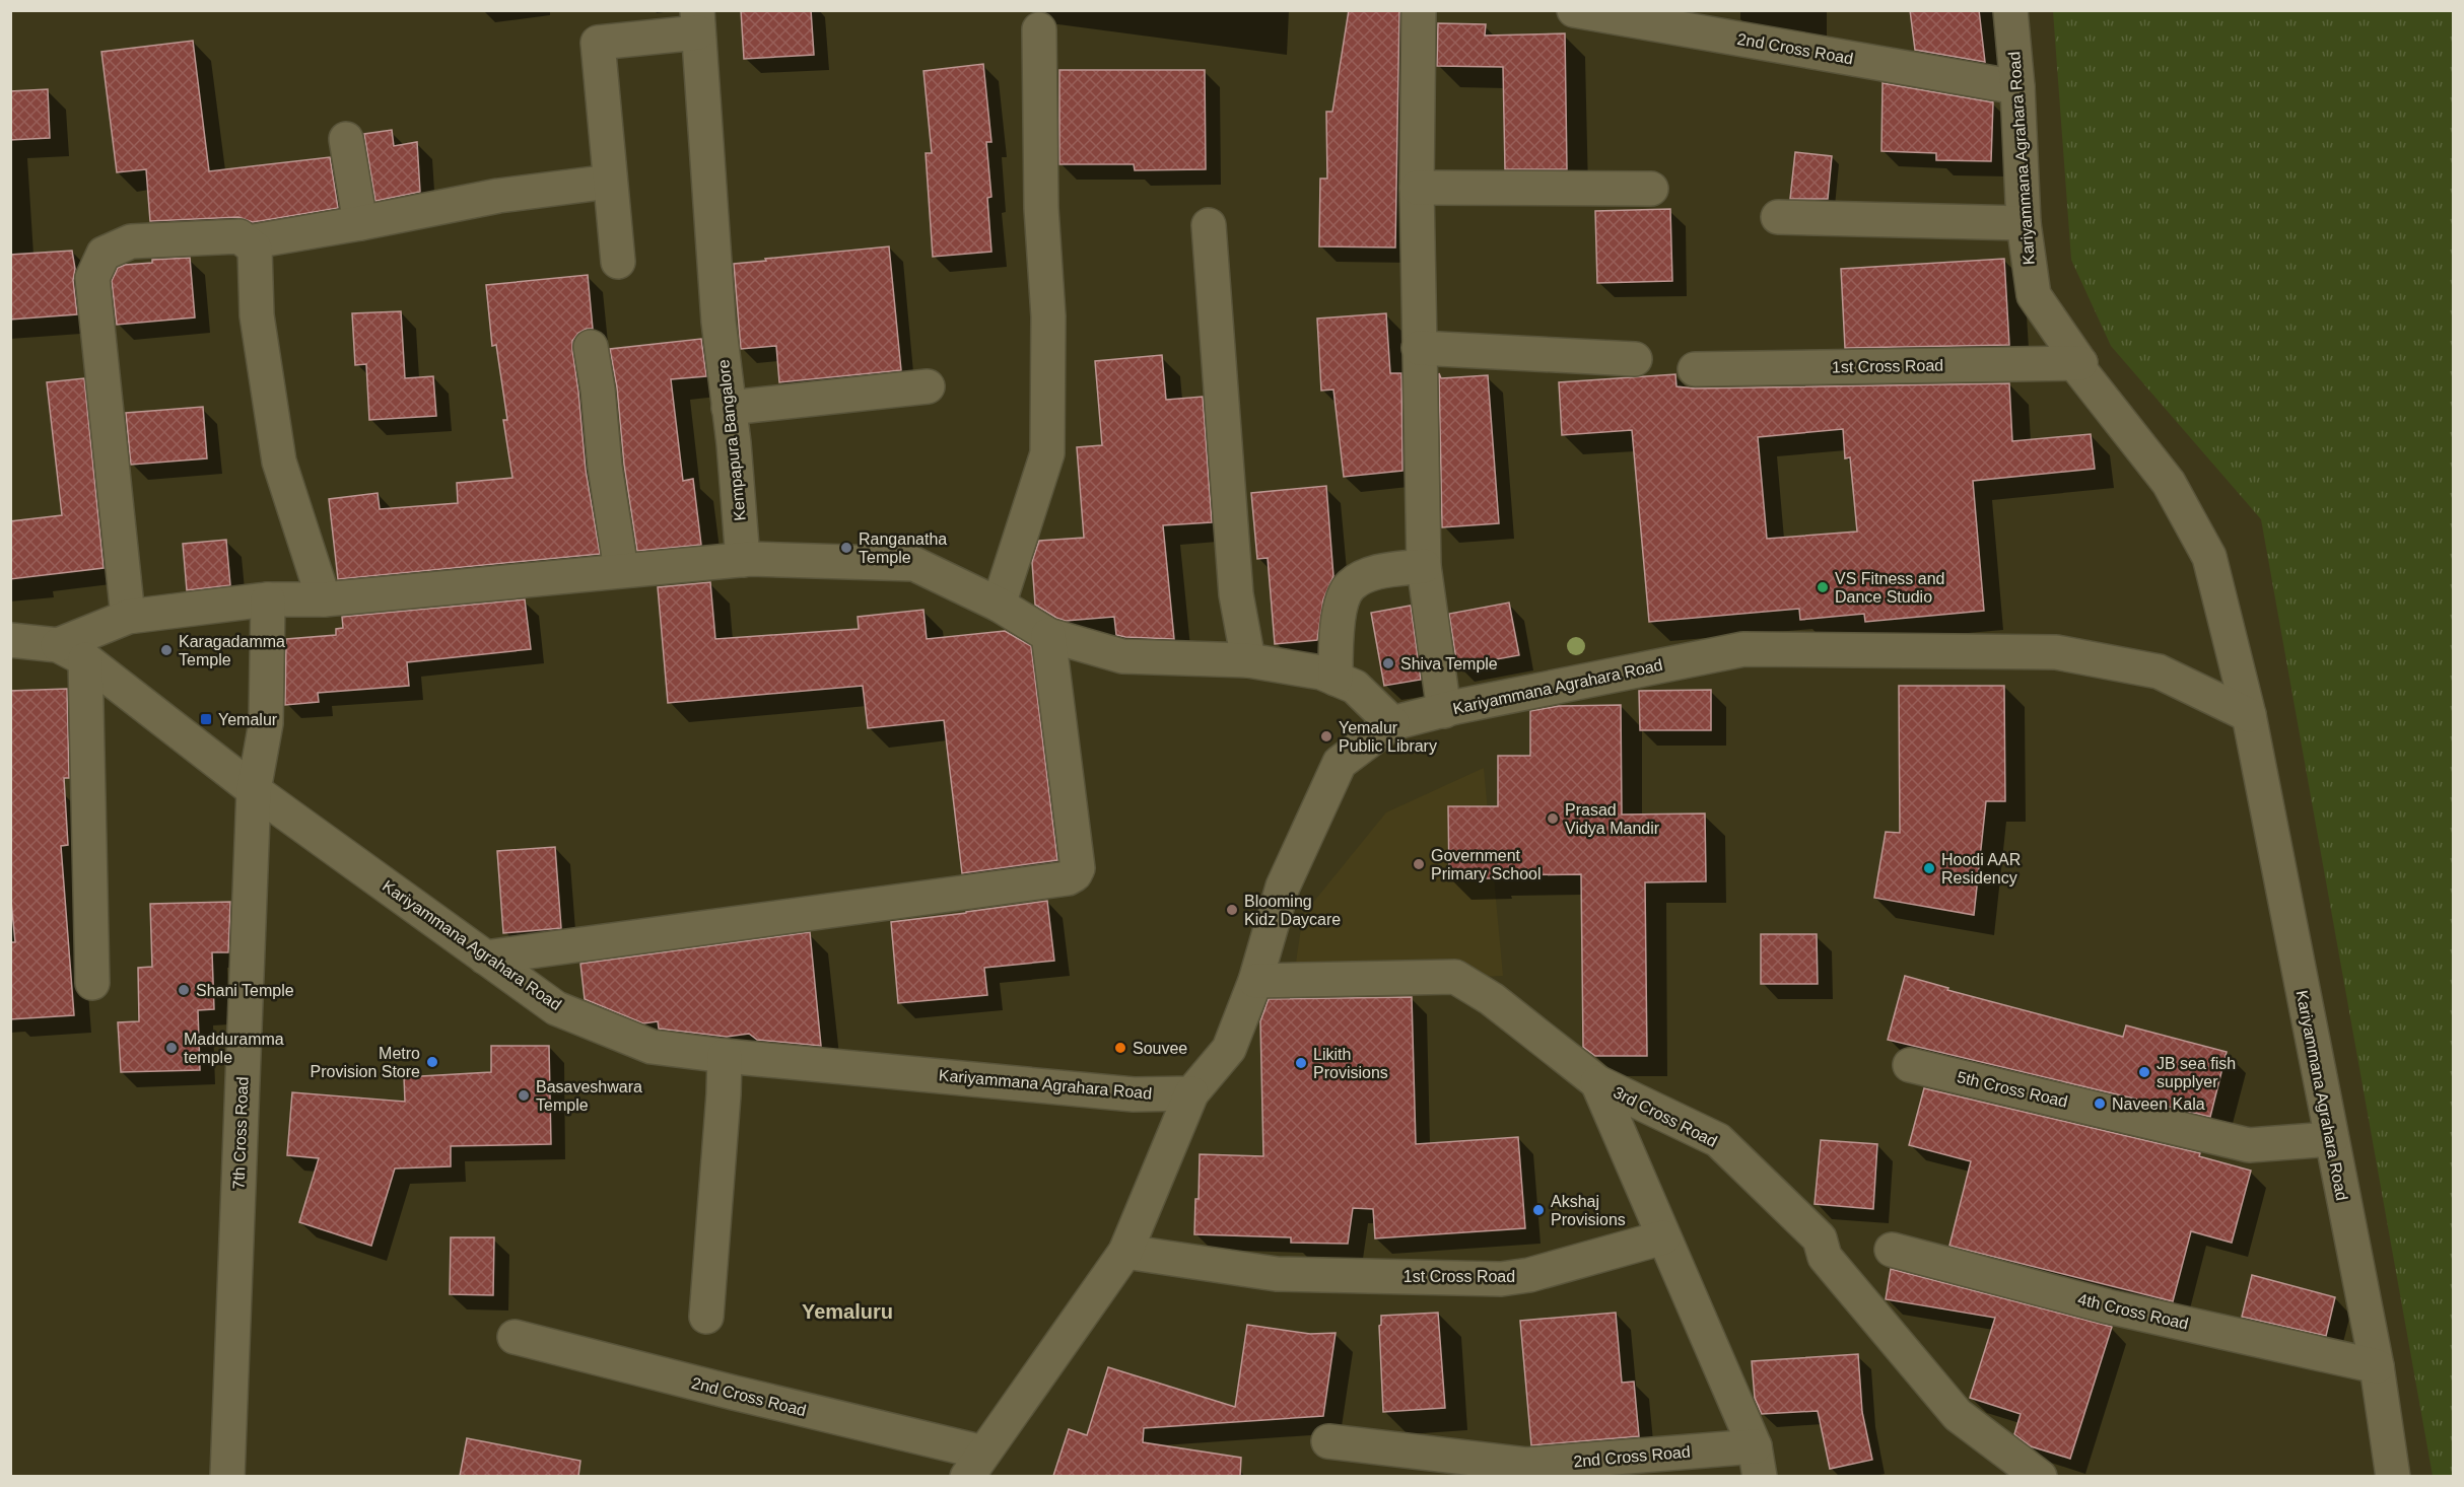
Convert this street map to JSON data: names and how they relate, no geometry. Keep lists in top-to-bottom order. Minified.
{"streets":{"street":["2nd Cross Road","Kariyammana Agrahara Road","1st Cross Road","Kempapura Bangalore","5th Cross Road","3rd Cross Road","7th Cross Road","4th Cross Road"]},"crossings":[["2nd Cross Road","Kariyammana Agrahara Road"],["Kariyammana Agrahara Road","1st Cross Road"],["Kariyammana Agrahara Road","5th Cross Road"],["Kariyammana Agrahara Road","3rd Cross Road"],["Kariyammana Agrahara Road","7th Cross Road"],["Kariyammana Agrahara Road","4th Cross Road"]],"districts":["Yemaluru"],"places":{"other":["Ranganatha Temple","VS Fitness and Dance Studio","Karagadamma Temple","Shiva Temple","Yemalur Public Library","Prasad Vidya Mandir","Government Primary School","Hoodi AAR Residency","Blooming Kidz Daycare","Shani Temple","Madduramma temple","Souvee","Metro Provision Store","Likith Provisions","JB sea fish supplyer","Basaveshwara Temple","Naveen Kala","Akshaj Provisions"],"transit":["Yemalur"]}}
